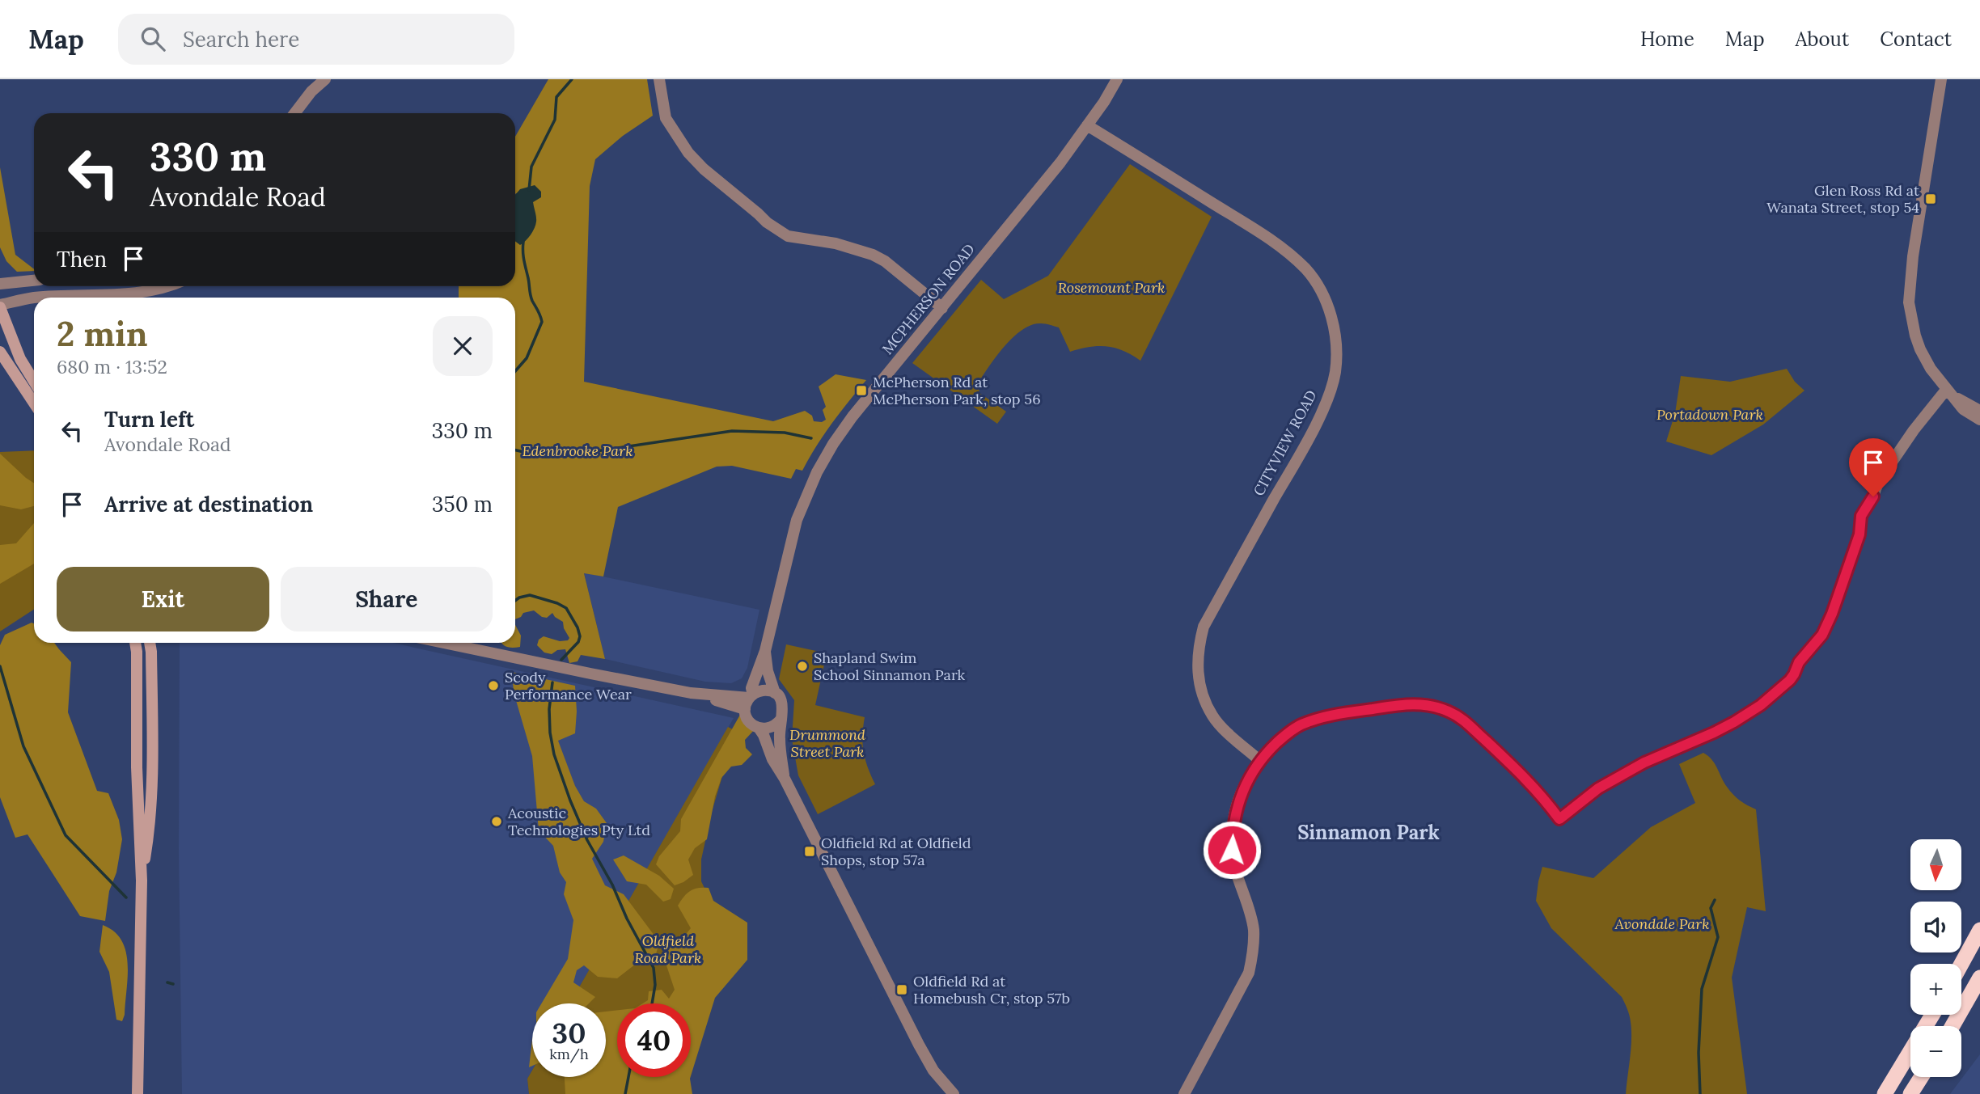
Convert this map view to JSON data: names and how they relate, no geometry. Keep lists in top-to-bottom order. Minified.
{"streets":{"street":["MCPHERSON ROAD","CITYVIEW ROAD"]},"crossings":[["MCPHERSON ROAD","CITYVIEW ROAD"]],"districts":["Sinnamon Park"],"parks":["Rosemount Park","Portadown Park","Edenbrooke Park","Drummond Street Park","Avondale Park","Oldfield Road Park"],"places":{"transit":["Glen Ross Rd at Wanata Street, stop 54","McPherson Rd at McPherson Park, stop 56","Oldfield Rd at Oldfield Shops, stop 57a","Oldfield Rd at Homebush Cr, stop 57b"],"other":["Shapland Swim School Sinnamon Park","Scody Performance Wear","Acoustic Technologies Pty Ltd"]},"north":"bottom","page":{"header":"Map","search":"Search here","nav":["Home","Map","About","Contact"],"turn":["330 m","Avondale Road"],"then":"Then","heading":["2 min","680 m · 13:52"],"list":[{"name":"Turn left","note":"Avondale Road","value":"330 m"},{"name":"Arrive at destination","value":"350 m"}],"buttons":["Exit","Share"],"map_buttons":["+","−"],"speed":"30 km/h","limit":"40"}}
